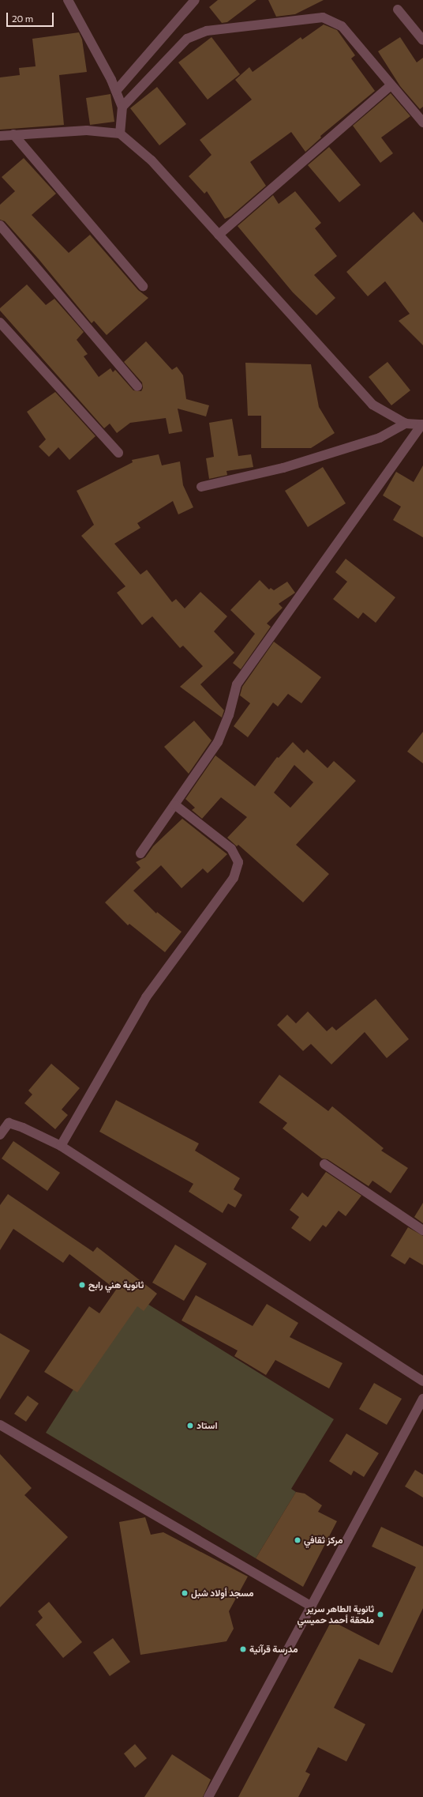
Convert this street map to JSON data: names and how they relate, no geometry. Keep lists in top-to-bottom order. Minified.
{"places":["ثانوية هني رابح","استاد","مركز ثقافي","مسجد أولاد شبل","ثانوية الطاهر سرير ملحقة أحمد حميسي","مدرسة قرآنية"],"scale_bar":"20 m"}
